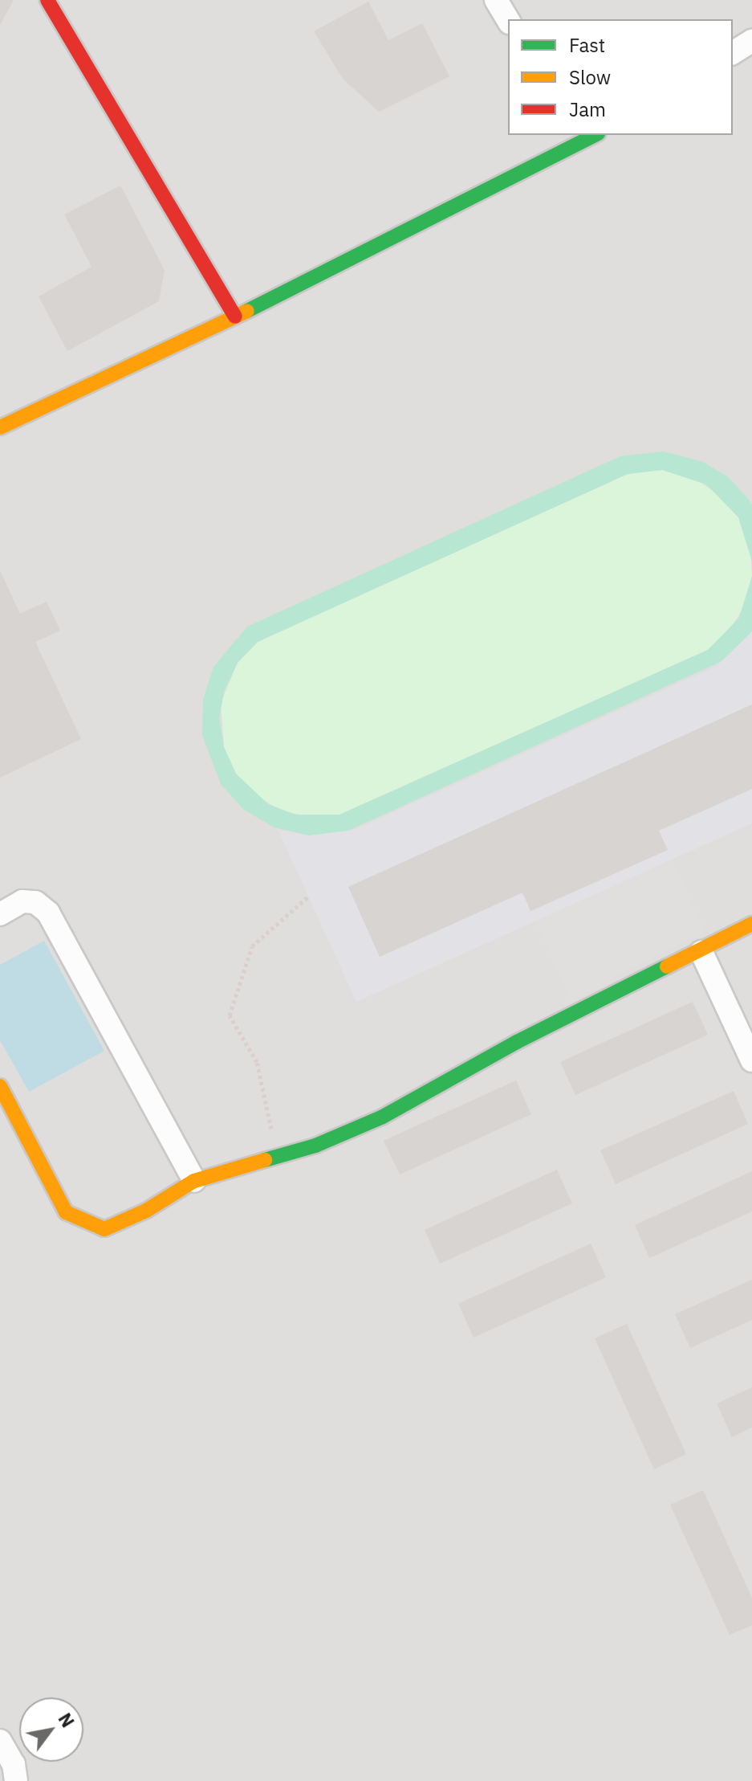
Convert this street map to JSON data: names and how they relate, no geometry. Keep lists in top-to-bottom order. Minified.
{"legend":["Fast","Slow","Jam"],"north":"top right"}
